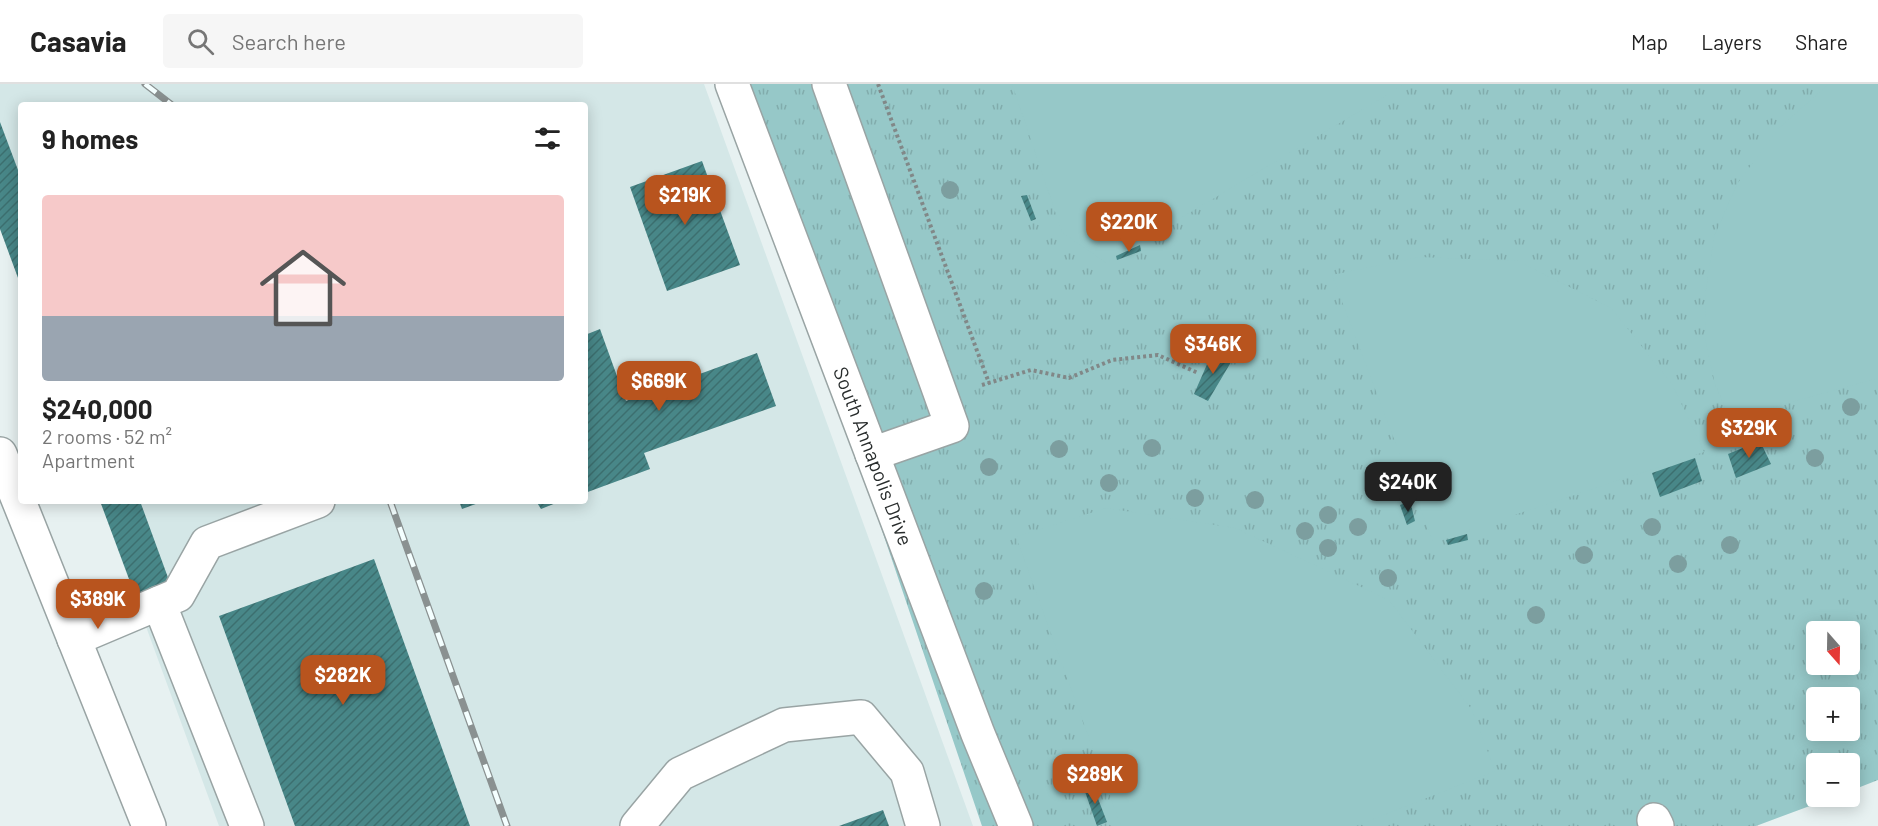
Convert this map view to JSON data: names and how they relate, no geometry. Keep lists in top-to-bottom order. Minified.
{"streets":{"street":["South Annapolis Drive"]},"north":"bottom","page":{"header":"Casavia","search":"Search here","nav":["Map","Layers","Share"],"heading":"9 homes","list":[{"name":"$240,000","note":"2 rooms · 52 m² · Apartment"}],"price":["$219K","$220K","$346K","$669K","$329K","$240K","$389K","$282K","$289K"],"map_buttons":["+","−"]}}
